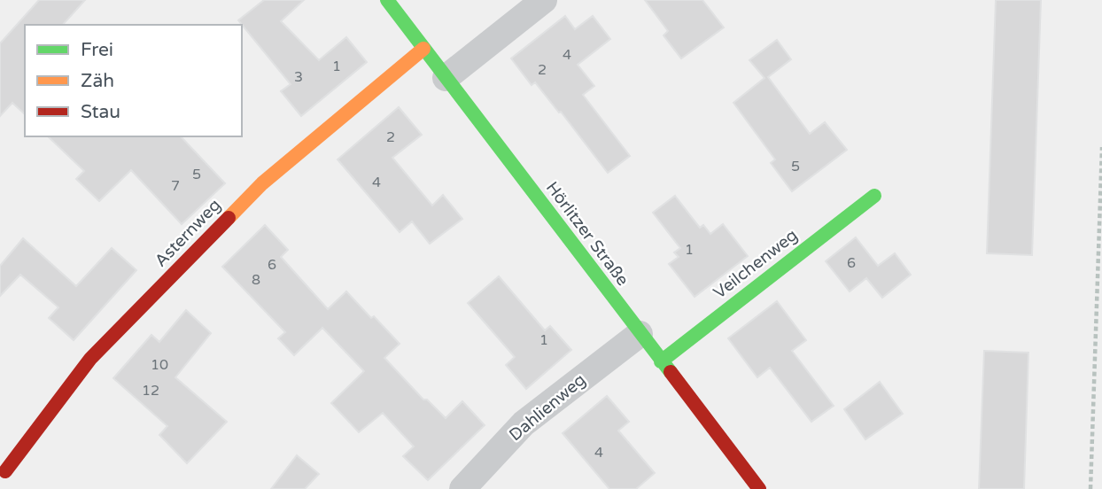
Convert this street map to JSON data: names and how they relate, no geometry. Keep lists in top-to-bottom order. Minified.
{"streets":{"street":["Asternweg","Hörlitzer Straße","Veilchenweg","Dahlienweg"]},"crossings":[["Asternweg","Hörlitzer Straße"],["Hörlitzer Straße","Veilchenweg"],["Hörlitzer Straße","Dahlienweg"]],"house_numbers":["4","1","2","3","2","5","5","4","7","1","6","6","8","1","10","12","4"],"legend":["Frei","Zäh","Stau"]}
